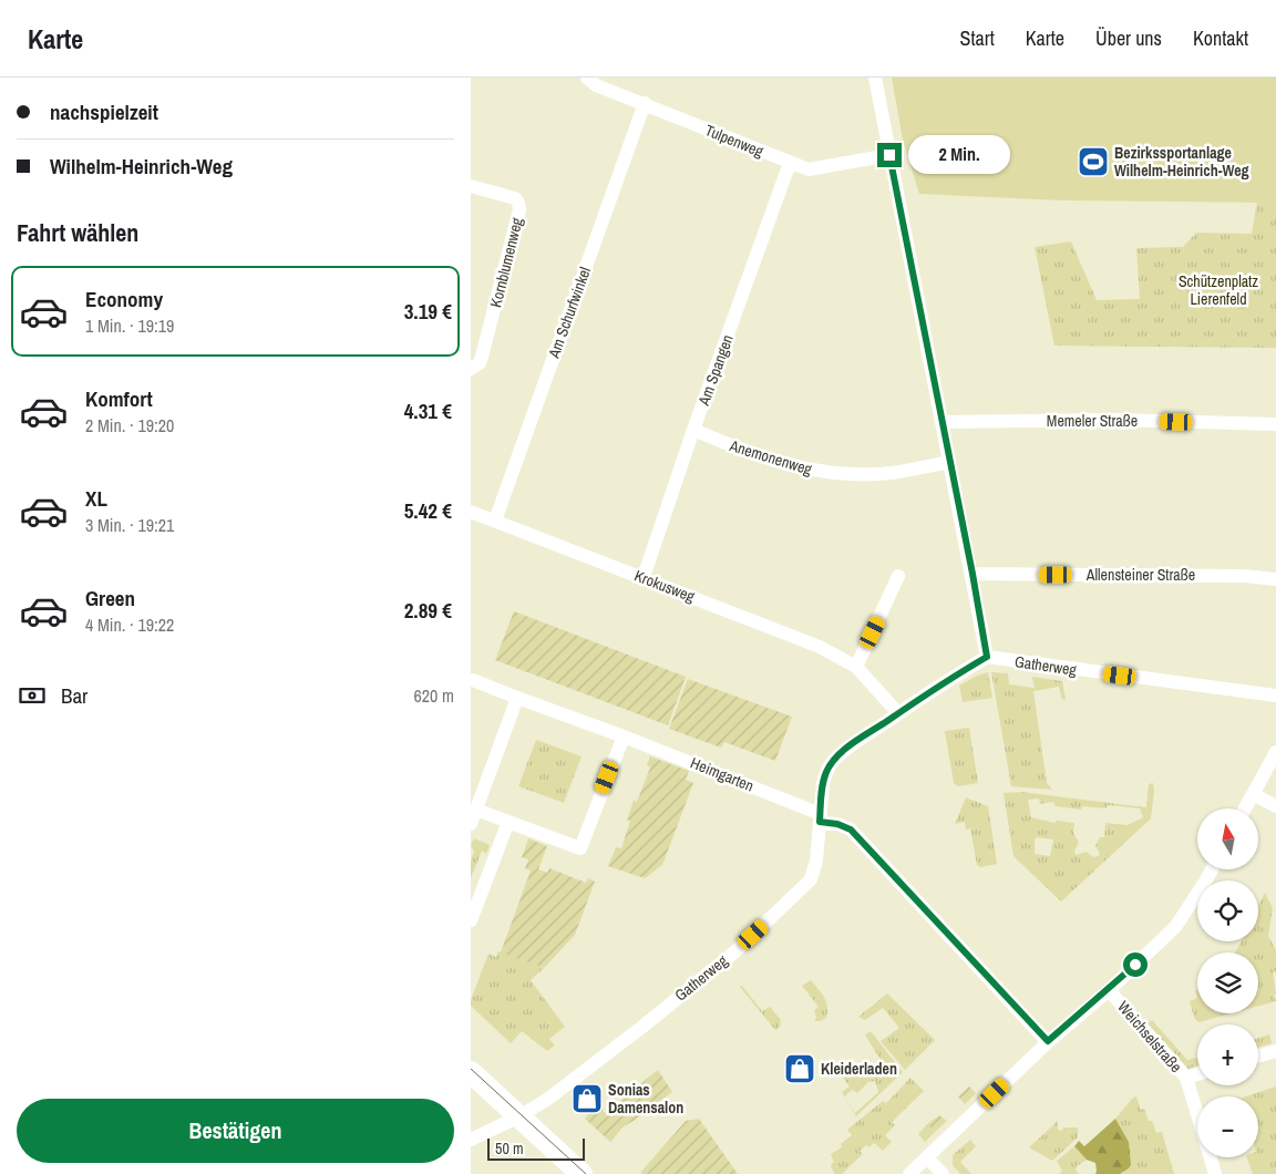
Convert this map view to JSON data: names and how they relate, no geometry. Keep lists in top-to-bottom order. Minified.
{"streets":{"street":["Tulpenweg","Kornblumenweg","Am Schurfwinkel","Am Spangen","Memeler Straße","Anemonenweg","Allensteiner Straße","Krokusweg","Gatherweg","Heimgarten","Weichselstraße"]},"crossings":[["Tulpenweg","Am Schurfwinkel"],["Tulpenweg","Am Spangen"],["Am Schurfwinkel","Krokusweg"],["Am Spangen","Anemonenweg"],["Am Spangen","Krokusweg"],["Krokusweg","Gatherweg"],["Gatherweg","Heimgarten"]],"parks":["Schützenplatz Lierenfeld"],"places":{"sports":["Bezirkssportanlage Wilhelm-Heinrich-Weg"],"shop":["Kleiderladen","Sonias Damensalon"]},"scale_bar":"50 m","north":"top","page":{"header":"Karte","nav":["Start","Karte","Über uns","Kontakt"],"banner":["nachspielzeit","Wilhelm-Heinrich-Weg"],"bubble":"2 Min.","heading":"Fahrt wählen","list":[{"name":"Economy","note":"1 Min. · 19:19","value":"3.19 €"},{"name":"Komfort","note":"2 Min. · 19:20","value":"4.31 €"},{"name":"XL","note":"3 Min. · 19:21","value":"5.42 €"},{"name":"Green","note":"4 Min. · 19:22","value":"2.89 €"}],"pay":["Bar","620 m"],"map_buttons":["+","−"],"buttons":"Bestätigen","scale":"50 m"}}
